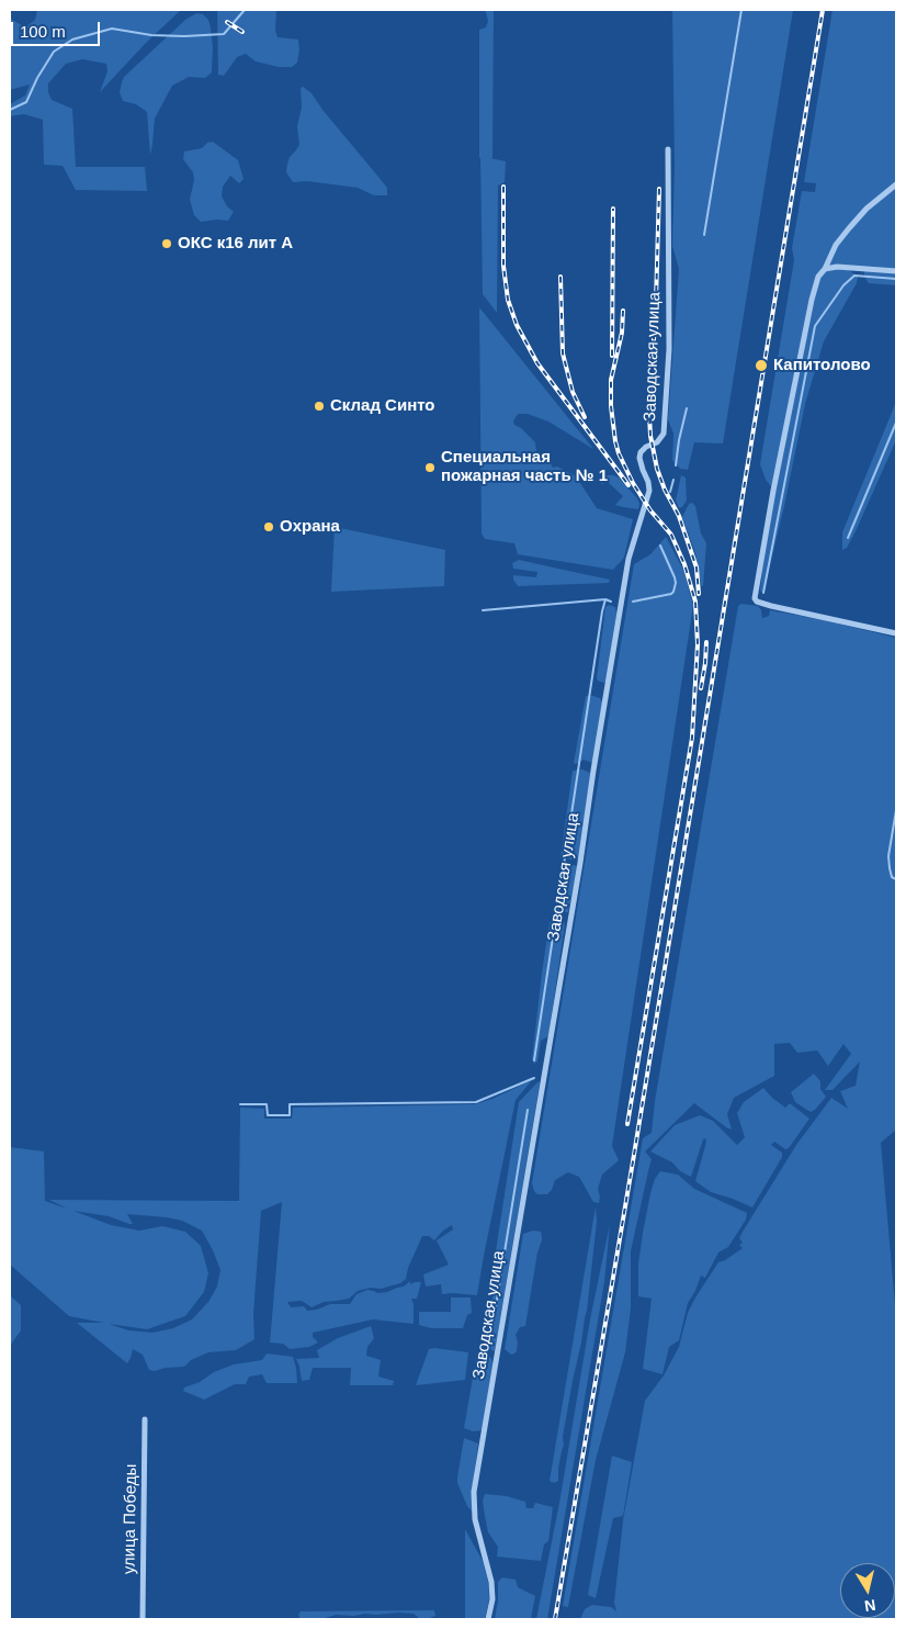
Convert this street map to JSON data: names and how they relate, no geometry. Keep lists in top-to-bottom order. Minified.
{"streets":{"street":["Заводская улица","улица Победы"]},"places":["ОКС к16 лит А","Капитолово","Склад Синто","Специальная пожарная часть № 1","Охрана"],"scale_bar":"100 m","north":"bottom"}
